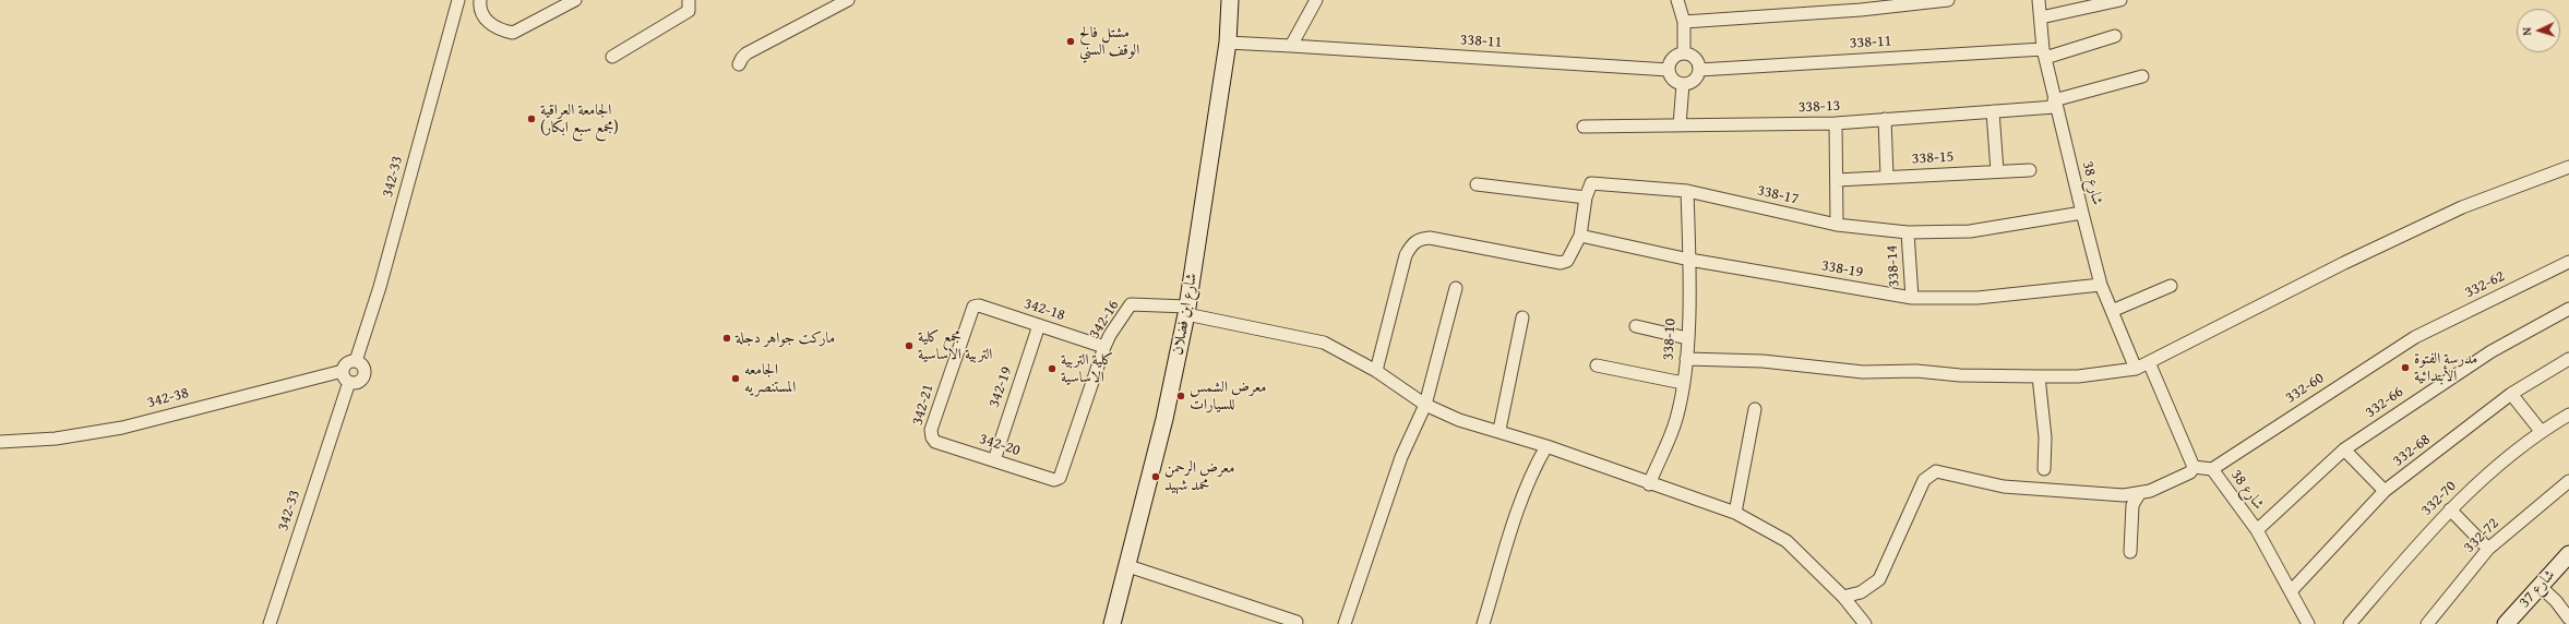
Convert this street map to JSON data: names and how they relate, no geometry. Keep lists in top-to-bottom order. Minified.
{"streets":{"street":["338-11","338-13","338-15","342-33","شارع 38","338-17","338-14","338-19","332-62","342-18","شارع ابن فضلان","342-16","338-10","342-19","332-60","342-38","332-66","342-21","342-20","332-68","332-70","332-72","شارع 37"]},"crossings":[["338-11","شارع 38"],["338-11","شارع ابن فضلان"],["338-13","شارع 38"],["342-33","342-38"],["شارع 38","338-17"],["شارع 38","338-19"],["شارع 38","332-60"],["شارع 38","332-66"],["شارع 38","332-68"],["338-17","338-14"],["338-17","338-10"],["338-14","338-19"],["338-19","338-10"],["332-62","332-60"],["342-18","342-16"],["342-18","342-19"],["342-18","342-21"],["شارع ابن فضلان","342-16"],["342-16","342-20"],["342-19","342-20"],["342-21","342-20"]],"places":["مشتل فالح الوقف السني","الجامعة العراقية (مجمع سبع ابكار)","ماركت جواهر دجلة","مجمع كلية التربية الاساسية","مدرسة الفتوة الأبتدائية","كلية التربية الاساسية","الجامعه المستنصريه","معرض الشمس للسيارات","معرض الرحمن محمد شهيد"],"north":"left"}
